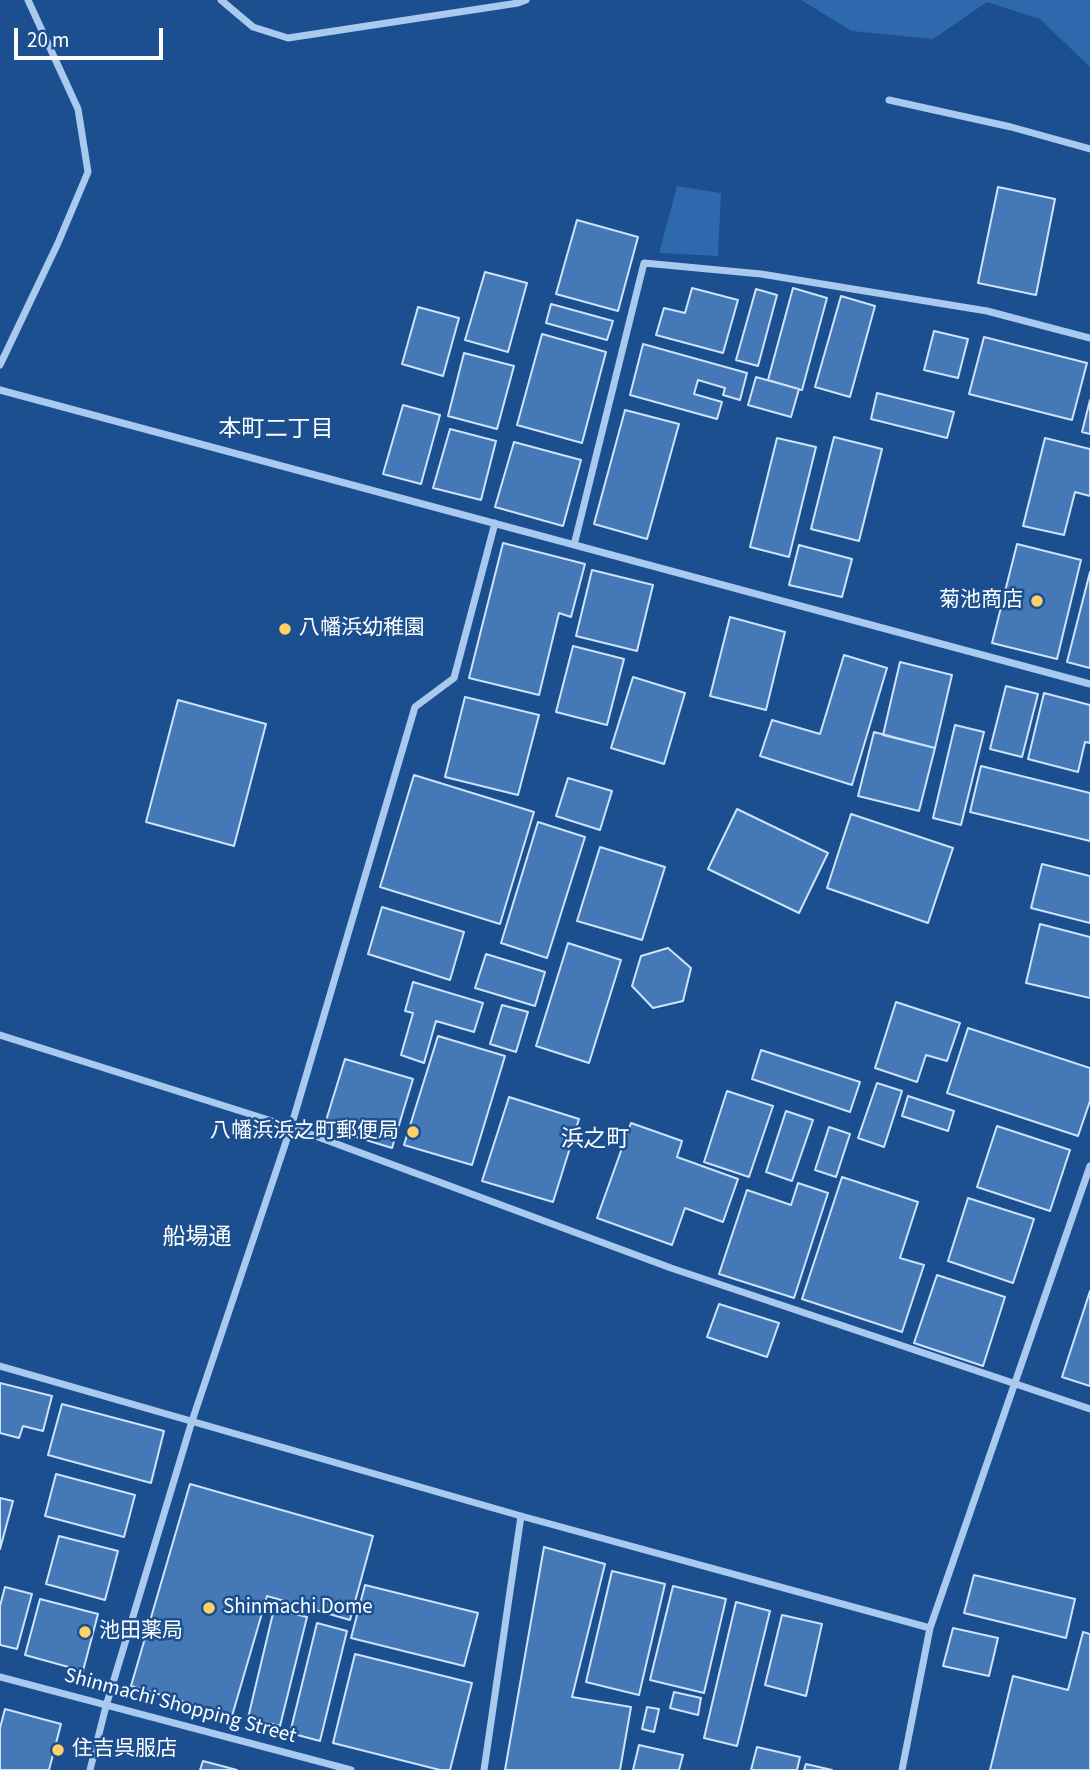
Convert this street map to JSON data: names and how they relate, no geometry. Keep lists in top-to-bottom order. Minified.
{"streets":{"street":["Shinmachi Shopping Street"]},"districts":["本町二丁目","浜之町","船場通"],"places":["菊池商店","八幡浜幼稚園","八幡浜浜之町郵便局","Shinmachi Dome","池田薬局","住吉呉服店"],"scale_bar":"20 m"}
